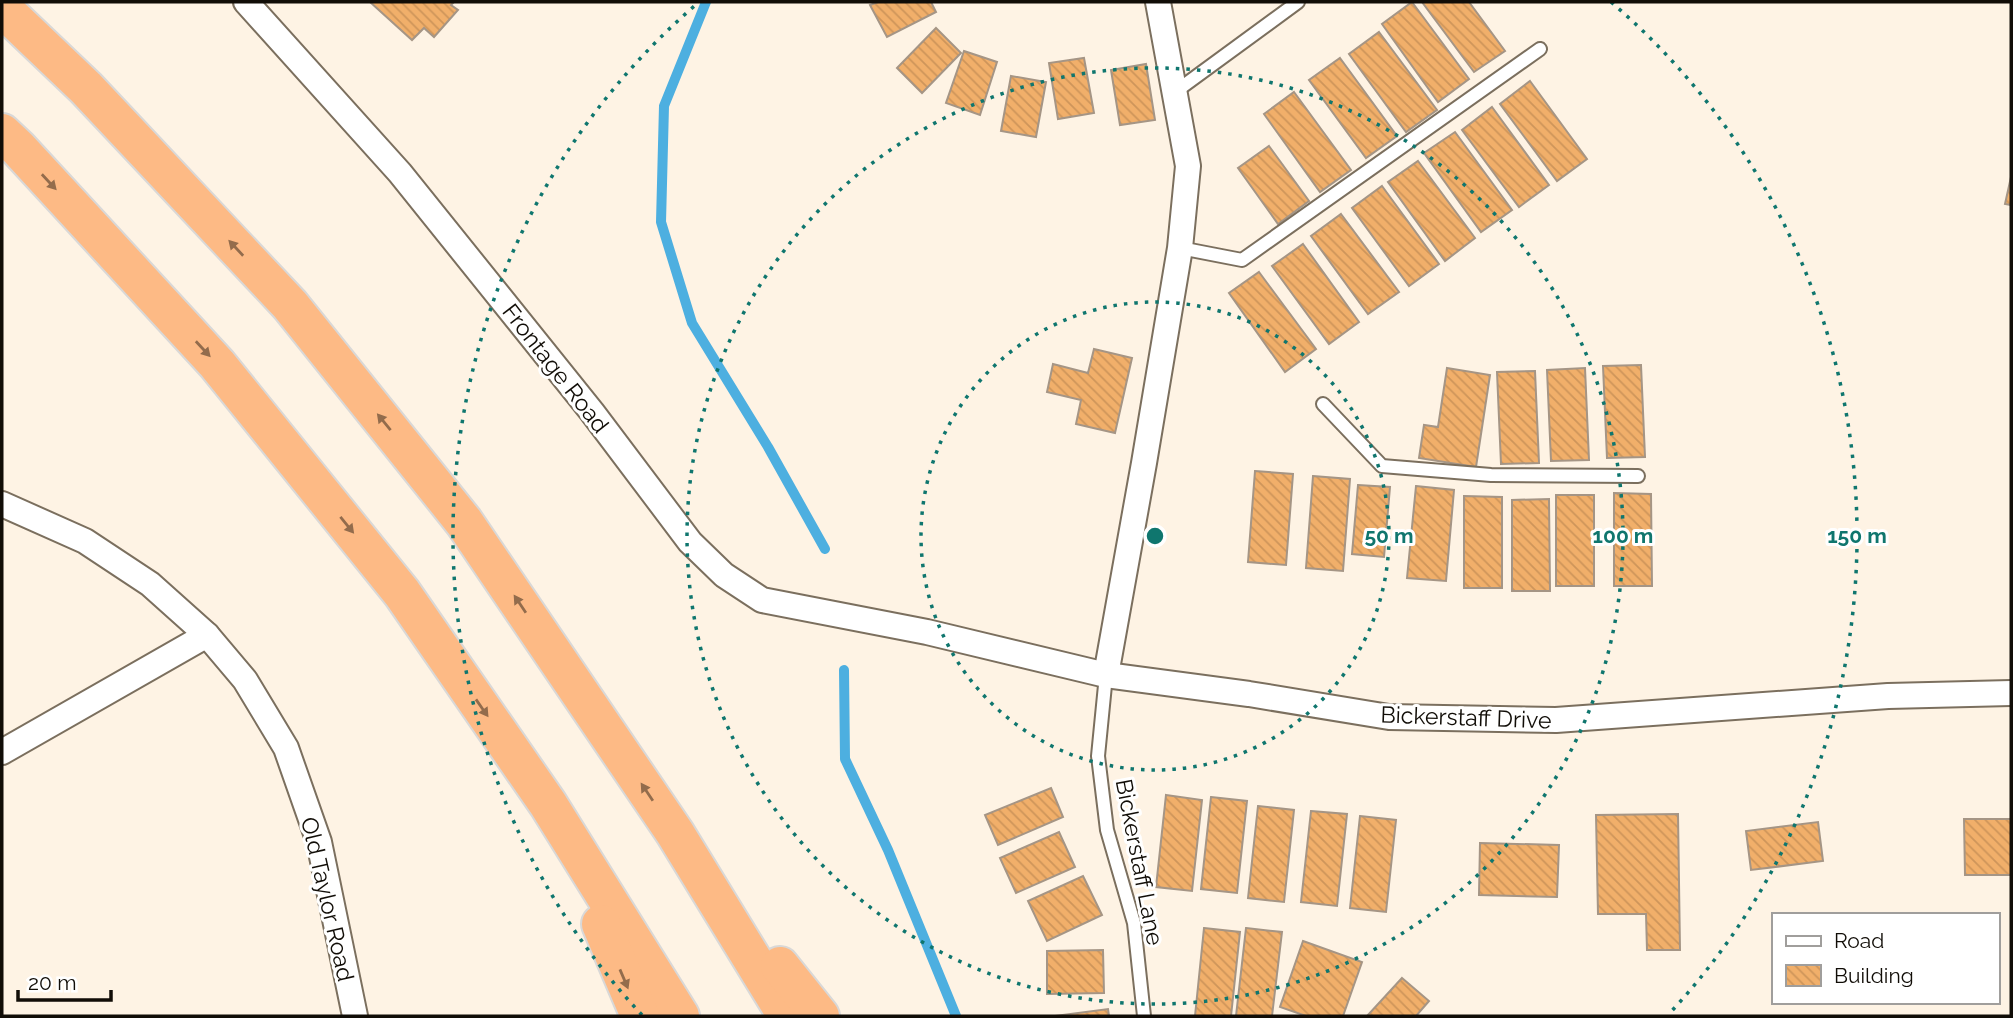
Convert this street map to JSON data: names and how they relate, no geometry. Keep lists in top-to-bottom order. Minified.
{"streets":{"street":["Frontage Road","Bickerstaff Drive","Old Taylor Road"],"lane":["Bickerstaff Lane"]},"crossings":[["Frontage Road","Bickerstaff Drive"],["Bickerstaff Drive","Bickerstaff Lane"]],"legend":["Road","Building"],"scale_bar":"20 m","rings":["50 m","100 m","150 m"]}
